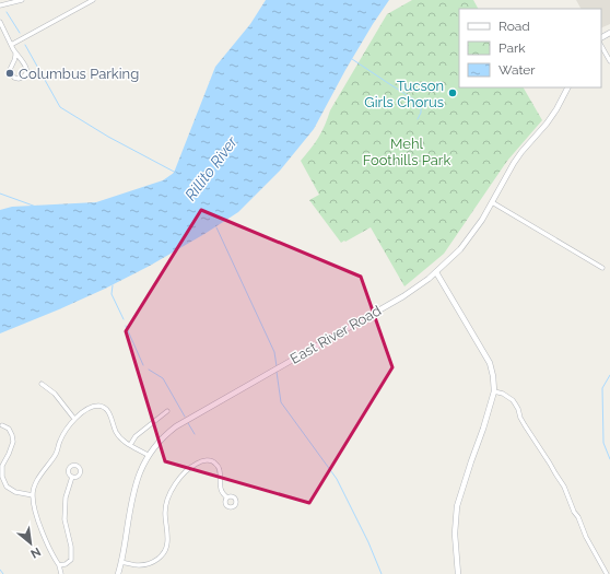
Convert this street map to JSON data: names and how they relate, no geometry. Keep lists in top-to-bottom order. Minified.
{"streets":{"street":["East River Road"]},"water":["Rillito River"],"parks":["Mehl Foothills Park"],"places":["Columbus Parking","Tucson Girls Chorus"],"legend":["Road","Park","Water"],"north":"bottom right"}
